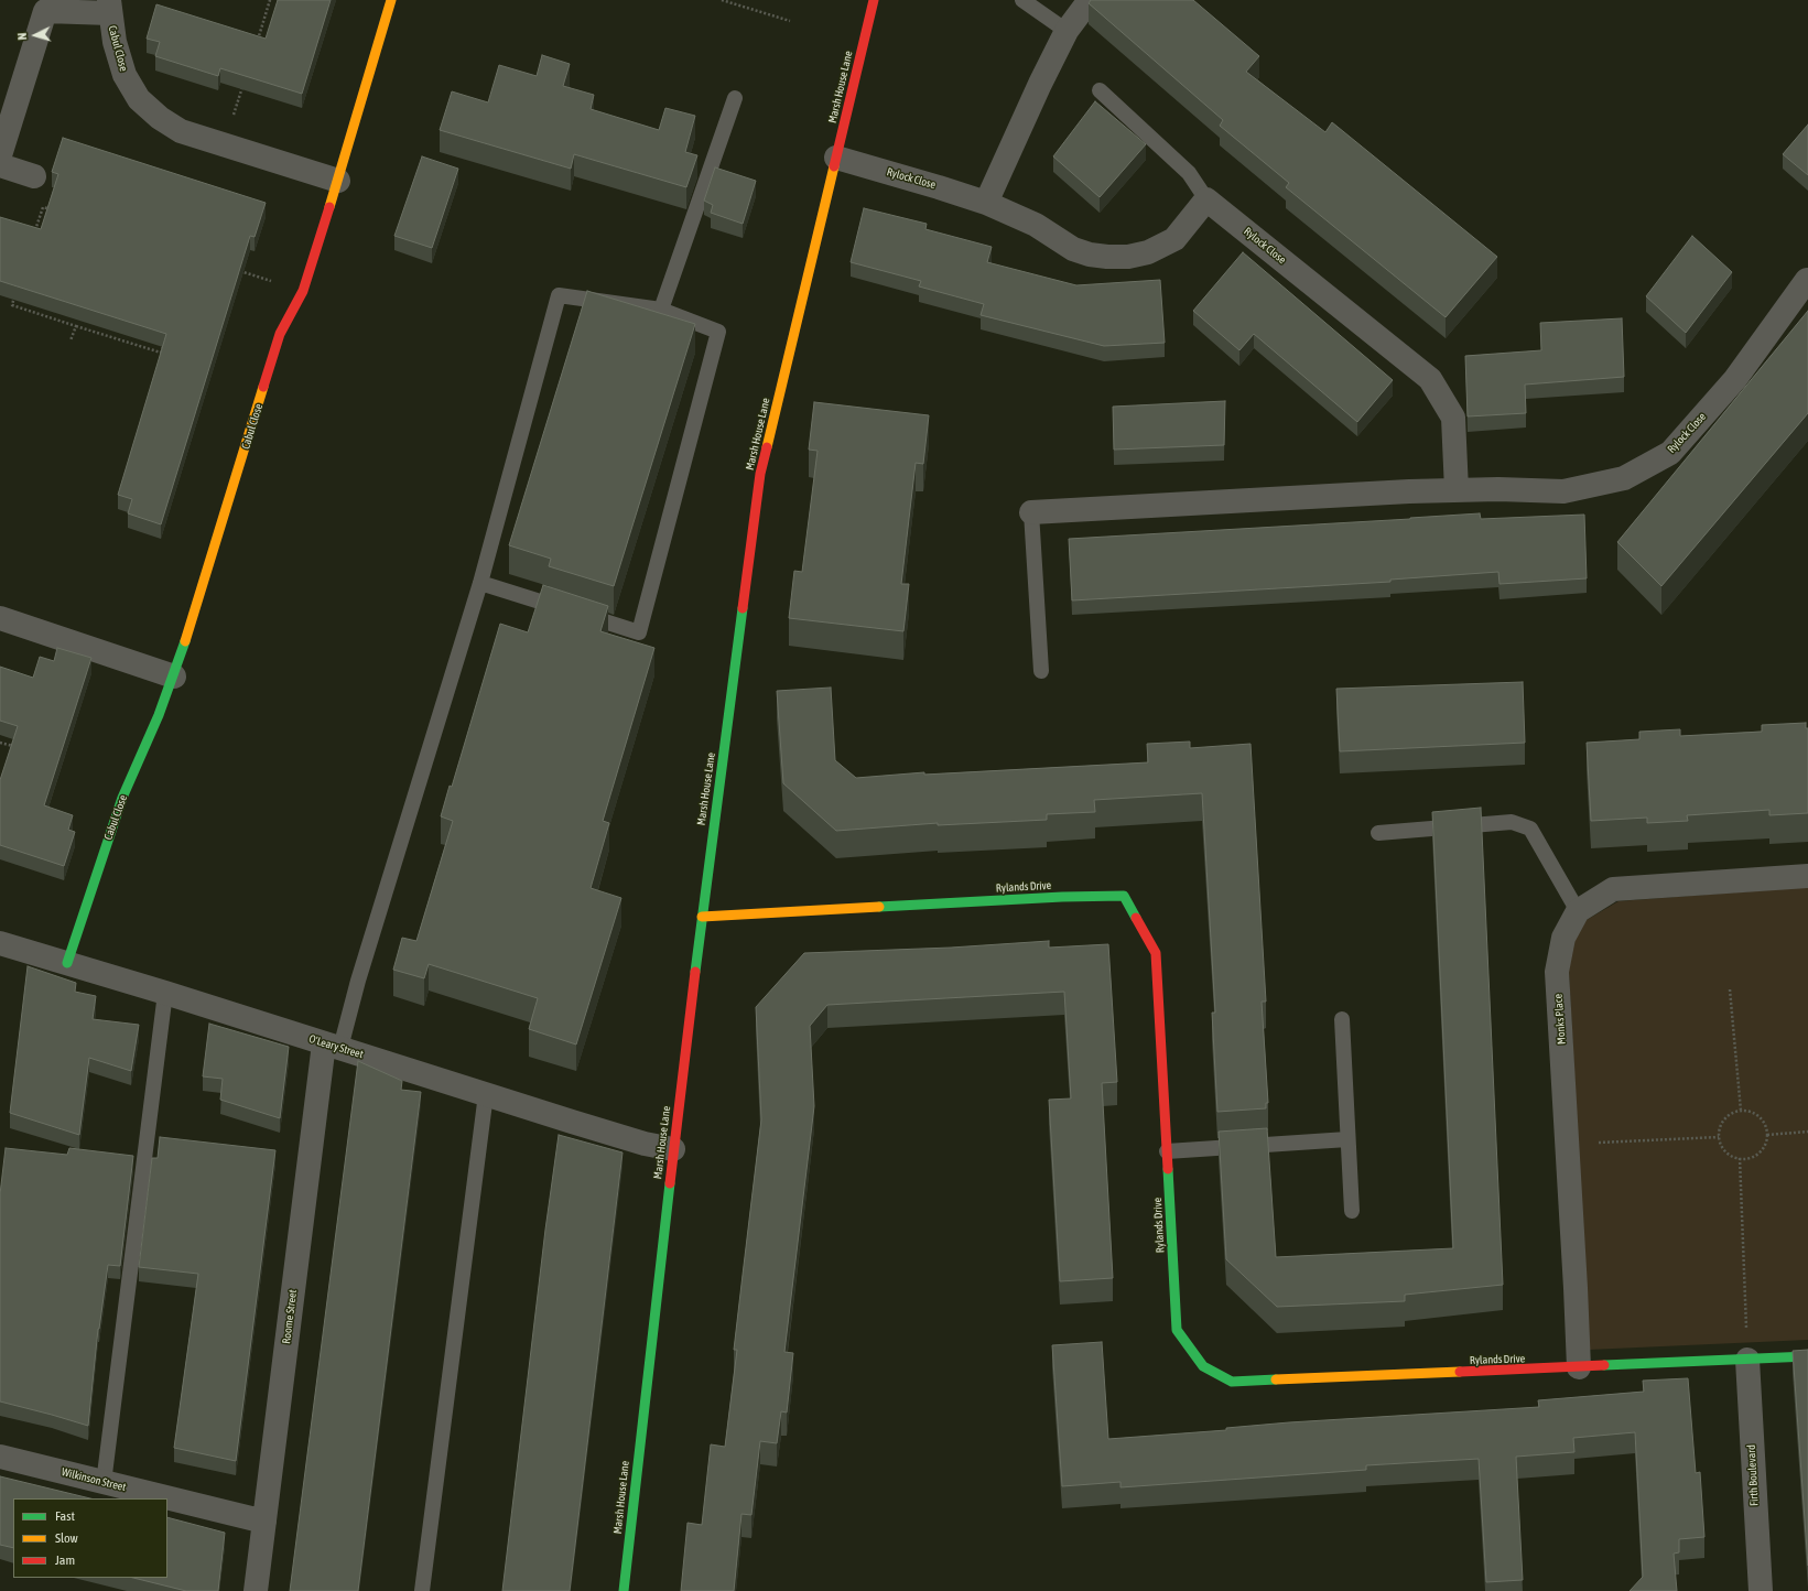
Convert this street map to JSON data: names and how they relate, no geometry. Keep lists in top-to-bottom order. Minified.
{"streets":{"street":["Cabul Close","Marsh House Lane","Rylock Close","Rylands Drive","Monks Place","O'Leary Street","Roome Street","Firth Boulevard","Wilkinson Street"]},"crossings":[["Cabul Close","O'Leary Street"],["Marsh House Lane","Rylock Close"],["Marsh House Lane","Rylands Drive"],["Marsh House Lane","O'Leary Street"],["Rylands Drive","Monks Place"],["Rylands Drive","Firth Boulevard"],["O'Leary Street","Roome Street"],["Roome Street","Wilkinson Street"]],"legend":["Fast","Slow","Jam"],"north":"left"}
